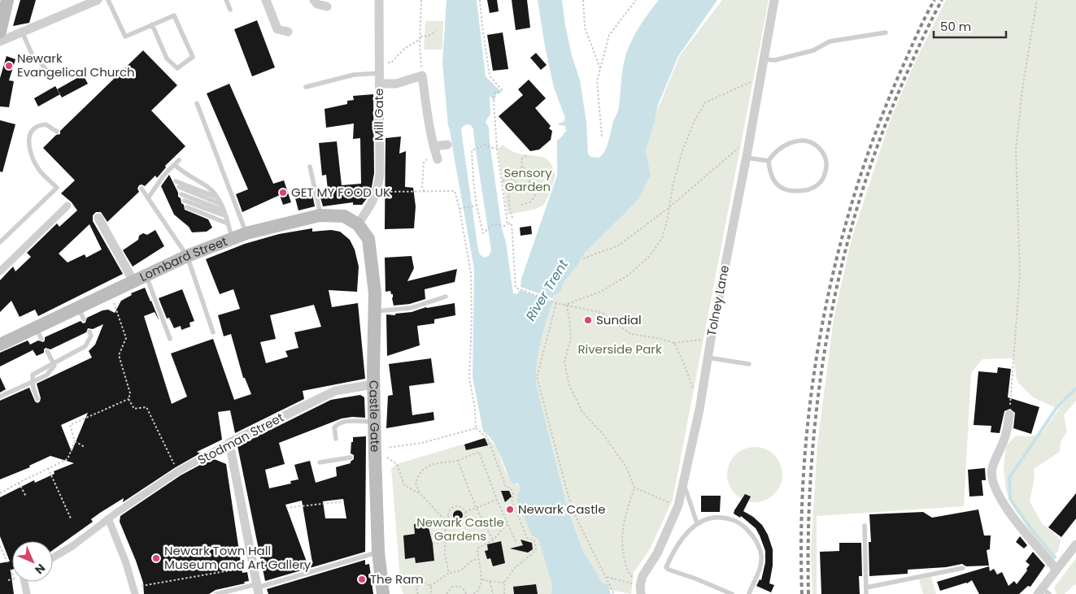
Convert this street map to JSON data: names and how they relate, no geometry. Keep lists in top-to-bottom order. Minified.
{"streets":{"main road":["Lombard Street","Castle Gate"],"street":["Mill Gate","Tolney Lane","Stodman Street"]},"crossings":[["Mill Gate","Lombard Street"],["Lombard Street","Castle Gate"],["Castle Gate","Stodman Street"]],"water":["River Trent"],"parks":["Sensory Garden","Riverside Park","Newark Castle Gardens"],"places":["Newark Evangelical Church","GET MY FOOD UK","Sundial","Newark Castle","Newark Town Hall Museum and Art Gallery","The Ram"],"scale_bar":"50 m","north":"bottom right"}
